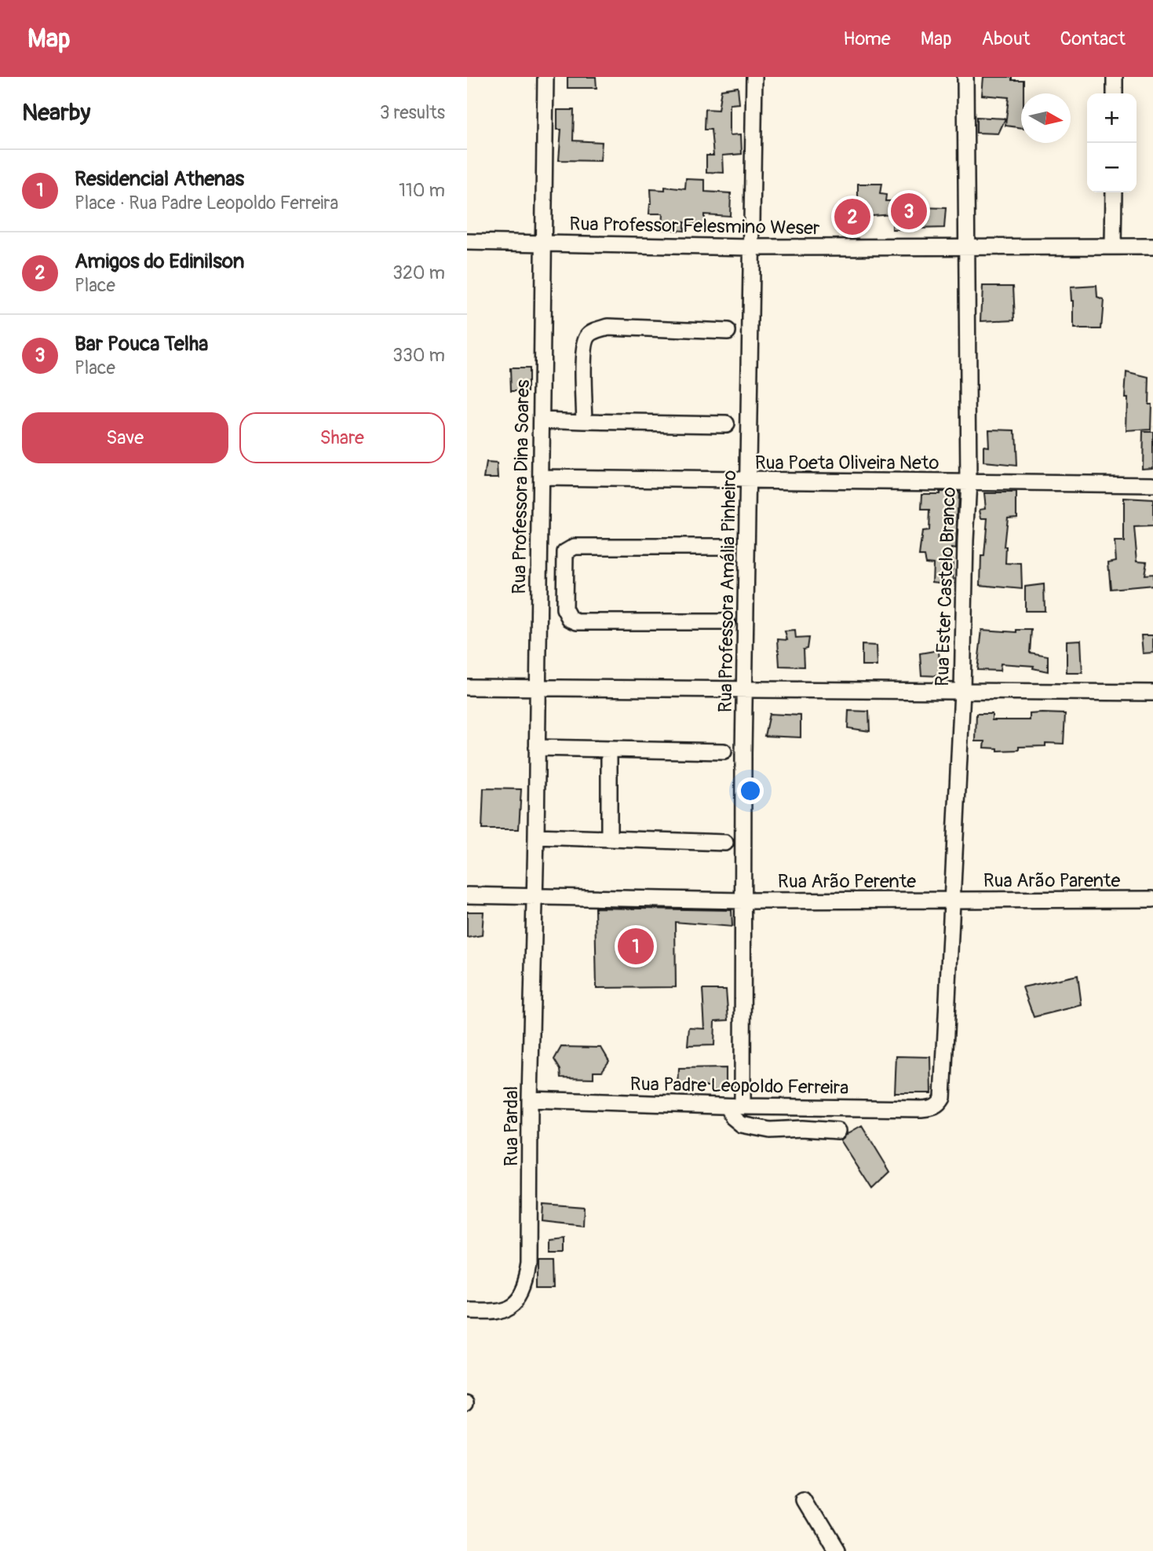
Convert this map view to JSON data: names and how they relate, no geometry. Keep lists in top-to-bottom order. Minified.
{"streets":{"street":["Rua Professor Felesmino Weser","Rua Poeta Oliveira Neto","Rua Professora Dina Soares","Rua Ester Castelo Branco","Rua Professora Amália Pinheiro","Rua Arão Parente","Rua Arão Perente","Rua Padre Leopoldo Ferreira","Rua Pardal"]},"crossings":[["Rua Professor Felesmino Weser","Rua Professora Dina Soares"],["Rua Professor Felesmino Weser","Rua Ester Castelo Branco"],["Rua Professor Felesmino Weser","Rua Professora Amália Pinheiro"],["Rua Poeta Oliveira Neto","Rua Professora Dina Soares"],["Rua Poeta Oliveira Neto","Rua Ester Castelo Branco"],["Rua Poeta Oliveira Neto","Rua Professora Amália Pinheiro"],["Rua Professora Dina Soares","Rua Pardal"],["Rua Ester Castelo Branco","Rua Arão Parente"],["Rua Ester Castelo Branco","Rua Arão Perente"],["Rua Ester Castelo Branco","Rua Padre Leopoldo Ferreira"],["Rua Professora Amália Pinheiro","Rua Arão Perente"],["Rua Professora Amália Pinheiro","Rua Padre Leopoldo Ferreira"],["Rua Arão Parente","Rua Arão Perente"],["Rua Padre Leopoldo Ferreira","Rua Pardal"]],"north":"right","page":{"header":"Map","nav":["Home","Map","About","Contact"],"heading":["Nearby","3 results"],"map_buttons":["+","−"],"list":[{"mark":"1","name":"Residencial Athenas","note":"Place · Rua Padre Leopoldo Ferreira","value":"110 m"},{"mark":"2","name":"Amigos do Edinilson","note":"Place","value":"320 m"},{"mark":"3","name":"Bar Pouca Telha","note":"Place","value":"330 m"}],"pins":["3","2","1"],"buttons":["Save","Share"]}}
